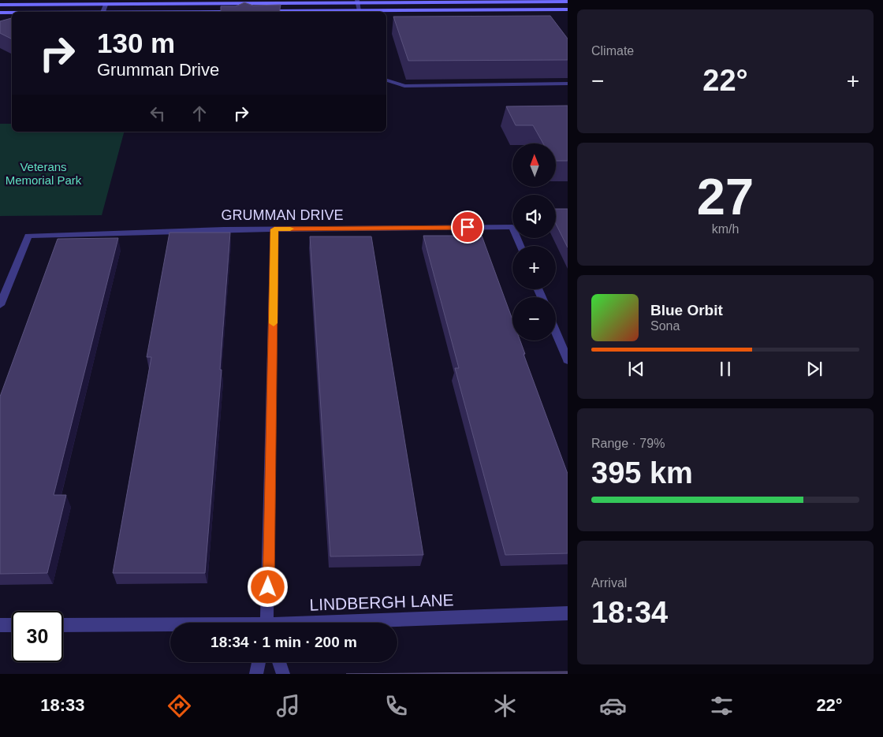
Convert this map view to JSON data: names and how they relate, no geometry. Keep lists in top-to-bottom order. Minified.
{"streets":{"street":["GRUMMAN DRIVE","LINDBERGH LANE"]},"parks":["Veterans Memorial Park"],"north":"top","page":{"tile":["Climate",["27","km/h"],["Range · 79%","395 km"],["Arrival","18:34"]],"turn":["130 m","Grumman Drive"],"heat":["−","22°","+"],"map_buttons":["+","−"],"song":["Blue Orbit","Sona"],"limit":"30","trip":"18:34 · 1 min · 200 m","tabs":["18:33","22°"]}}
